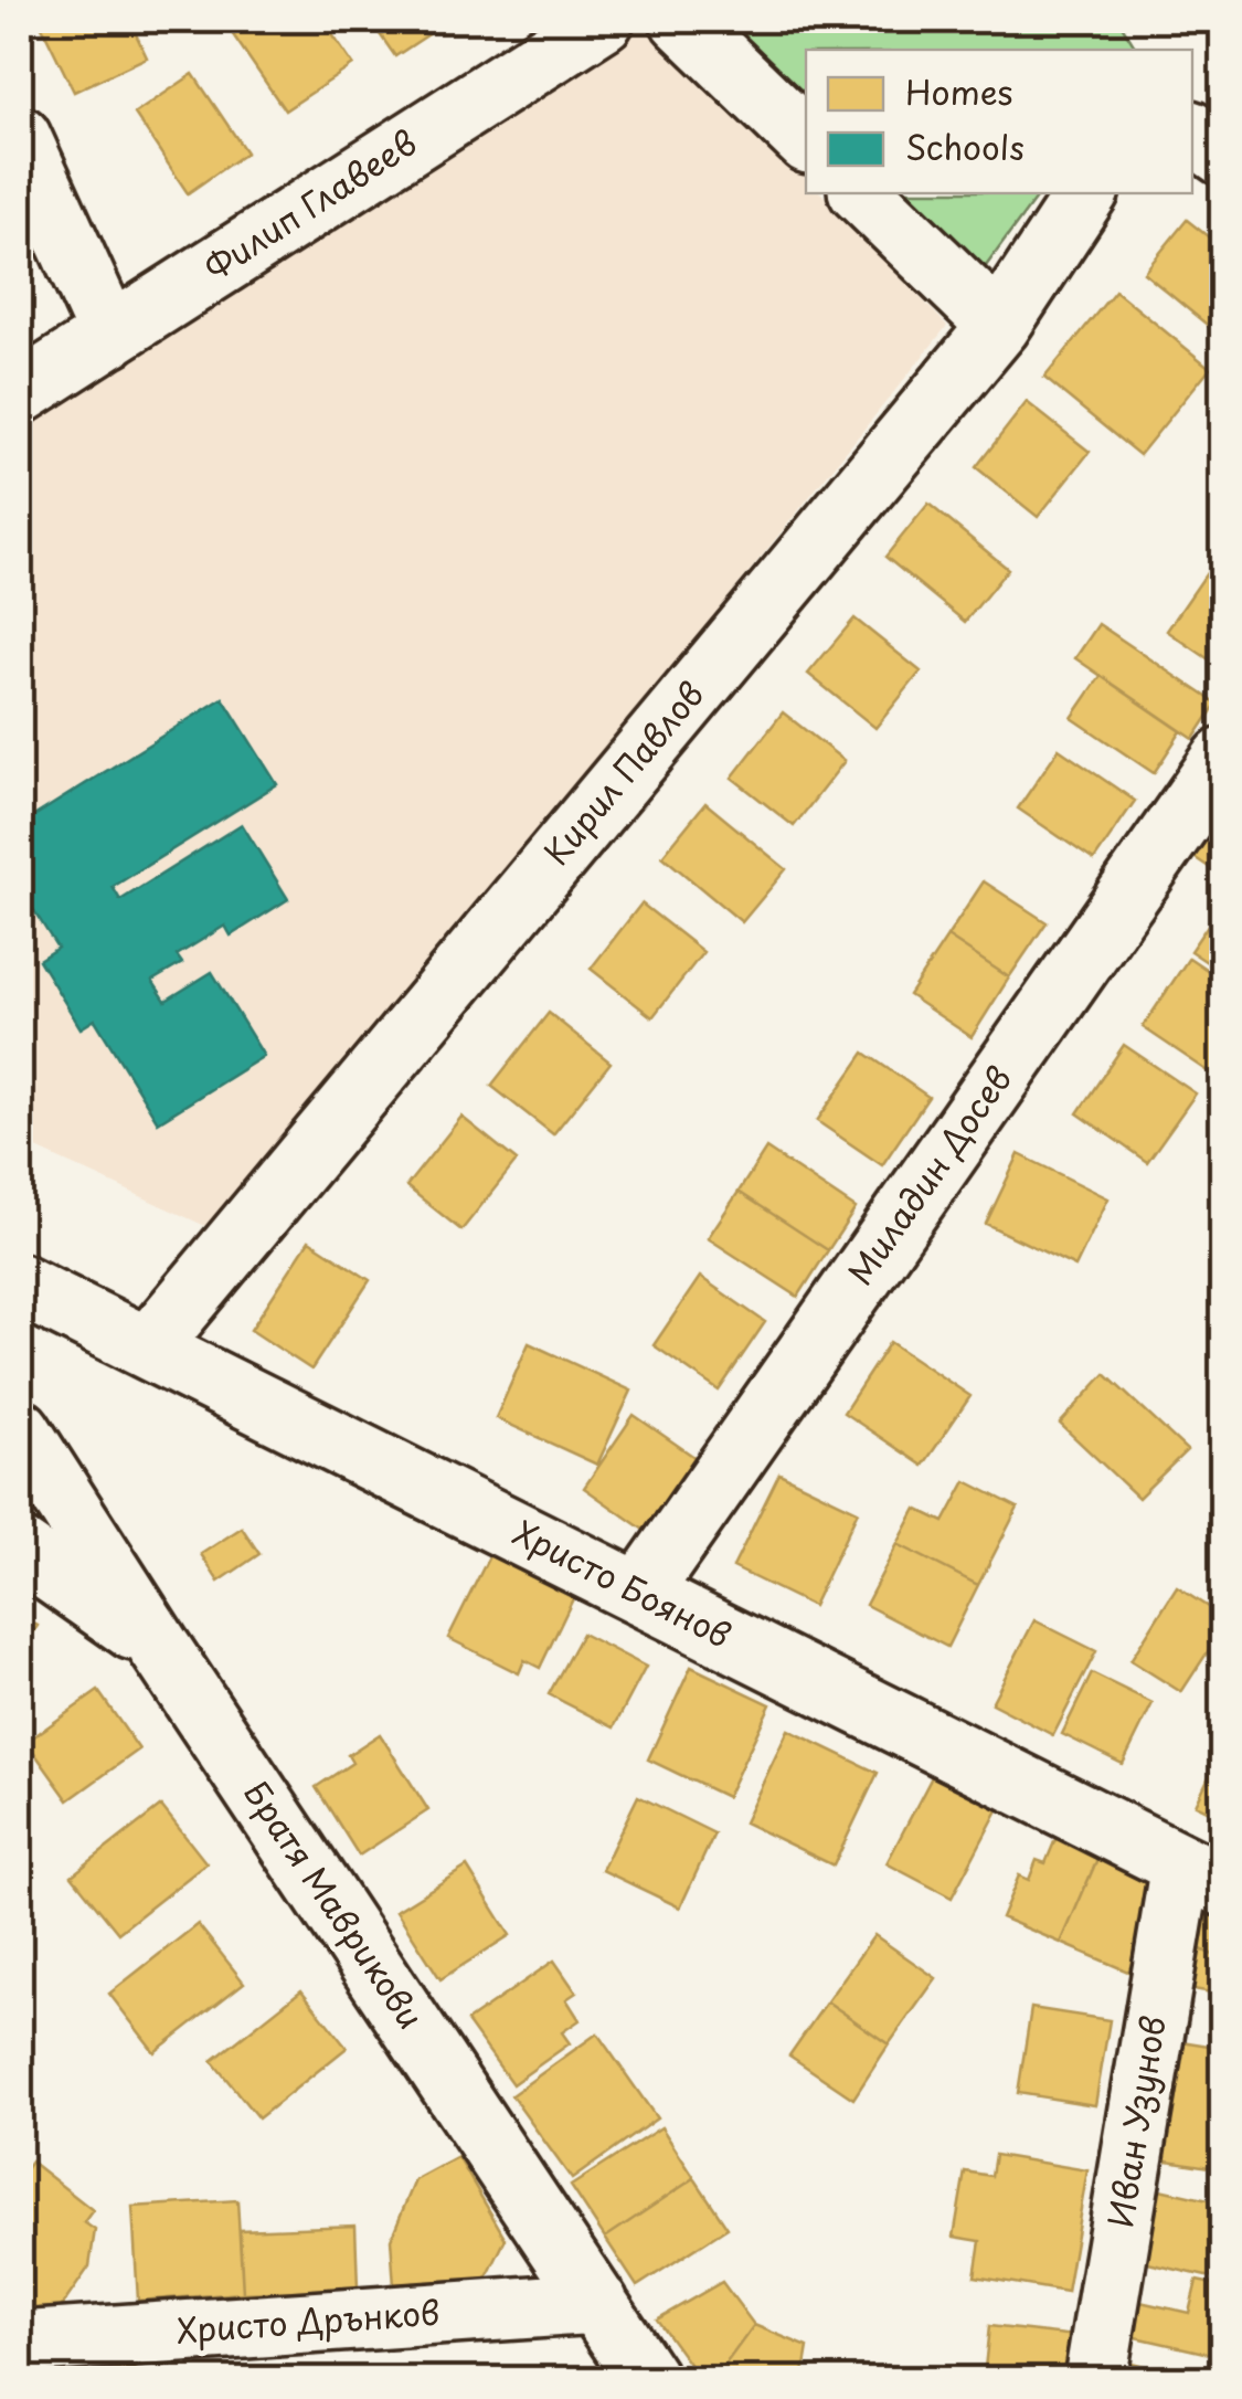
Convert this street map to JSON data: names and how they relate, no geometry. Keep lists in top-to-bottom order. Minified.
{"streets":{"street":["Филип Главеев","Кирил Павлов","Миладин Досев","Христо Боянов","Братя Маврикови","Иван Узунов","Христо Дрънков"]},"crossings":[["Кирил Павлов","Христо Боянов"],["Миладин Досев","Христо Боянов"],["Христо Боянов","Иван Узунов"],["Братя Маврикови","Христо Дрънков"]],"legend":["Homes","Schools"]}
